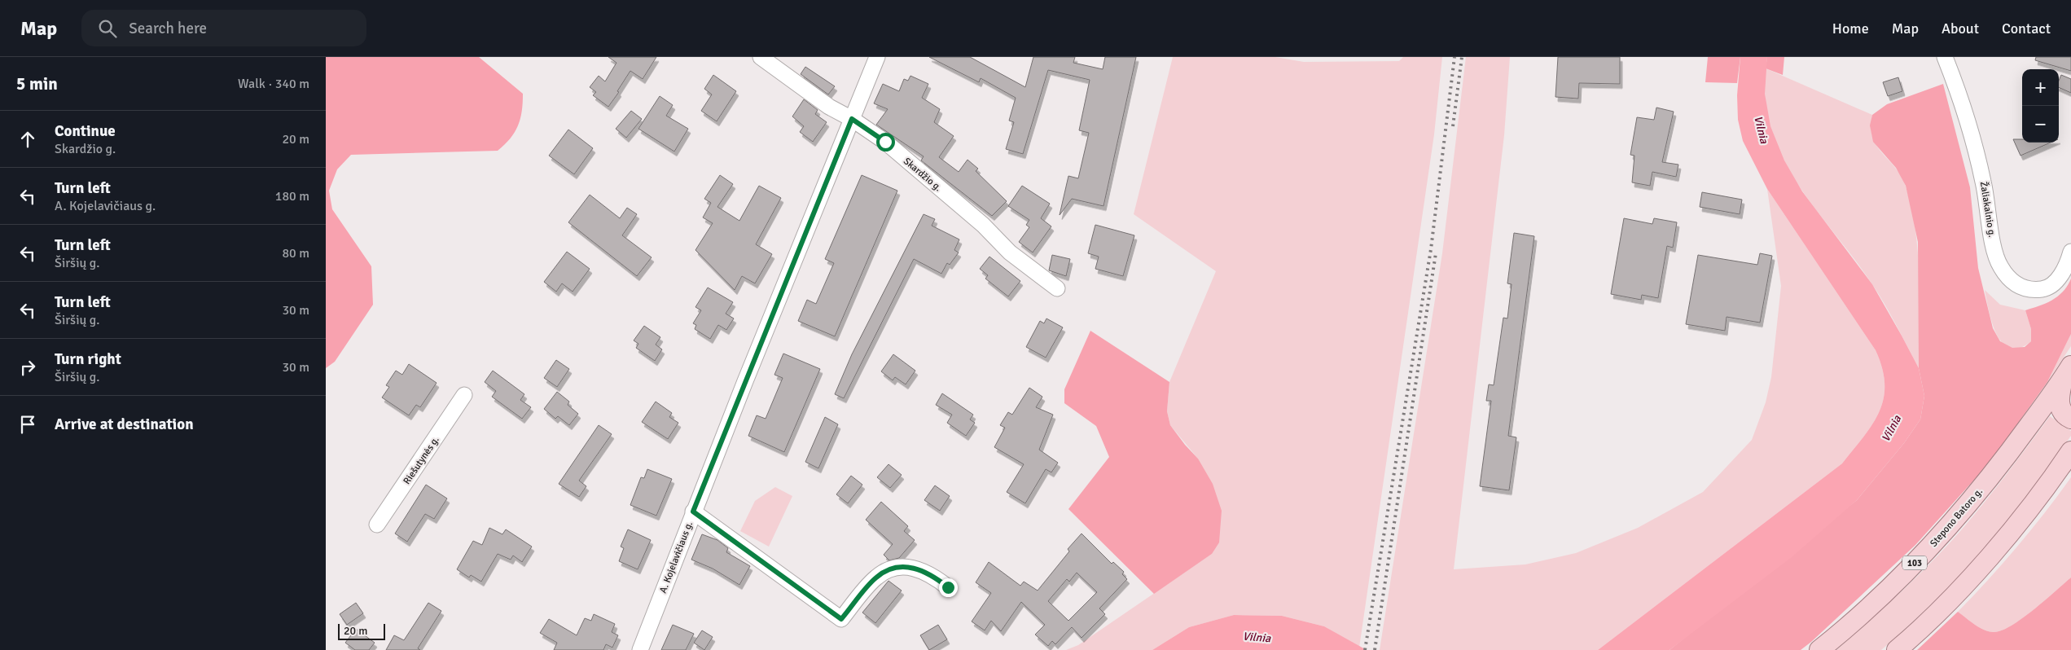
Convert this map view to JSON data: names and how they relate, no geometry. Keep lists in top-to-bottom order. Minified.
{"streets":{"main road":["Stepono Batoro g.","103"],"street":["Skardžio g.","Žaliakalnio g.","Riešutynės g.","A. Kojelavičiaus g."]},"crossings":[["Skardžio g.","A. Kojelavičiaus g."]],"water":["Vilnia"],"scale_bar":"20 m","page":{"header":"Map","search":"Search here","nav":["Home","Map","About","Contact"],"heading":["5 min","Walk · 340 m"],"map_buttons":["+","−"],"list":[["Continue","Skardžio g.","20 m"],["Turn left","A. Kojelavičiaus g.","180 m"],["Turn left","Širšių g.","80 m"],["Turn left","Širšių g.","30 m"],["Turn right","Širšių g.","30 m"],"Arrive at destination"],"scale":"20 m"}}
